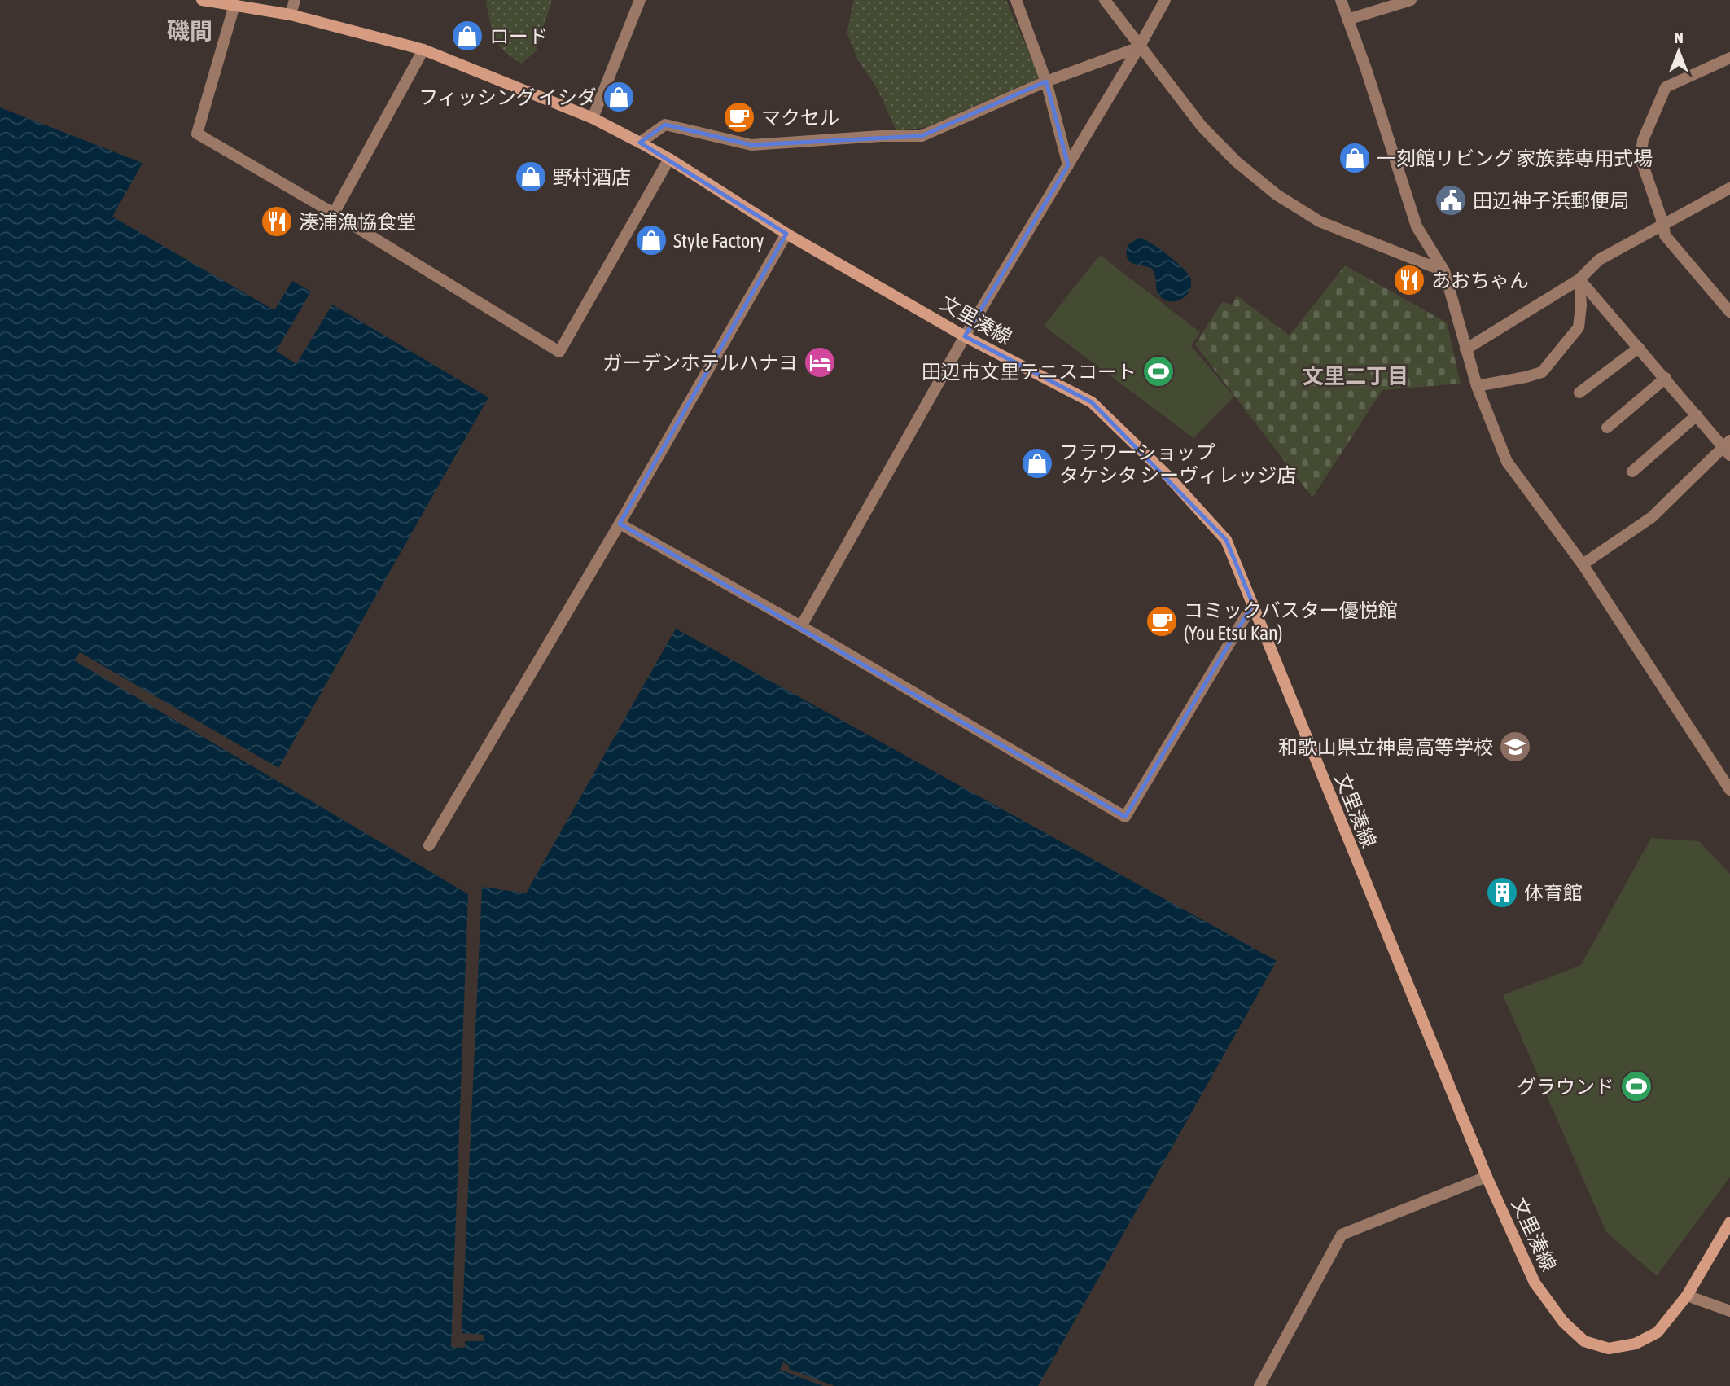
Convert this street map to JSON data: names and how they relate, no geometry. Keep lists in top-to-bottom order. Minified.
{"streets":{"main road":["文里湊線"]},"districts":["磯間","文里二丁目"],"places":{"shop":["ロード","フィッシング イシダ","一刻館リビング 家族葬専用式場","野村酒店","Style Factory","フラワーショップ タケシタ シーヴィレッジ店"],"cafe":["マクセル","コミックバスター優悦館 (You Etsu Kan)"],"public building":["田辺神子浜郵便局"],"restaurant":["湊浦漁協食堂","あおちゃん"],"hotel":["ガーデンホテルハナヨ"],"sports":["田辺市文里テニスコート","グラウンド"],"school or university":["和歌山県立神島高等学校"],"building":["体育館"]},"north":"top"}
